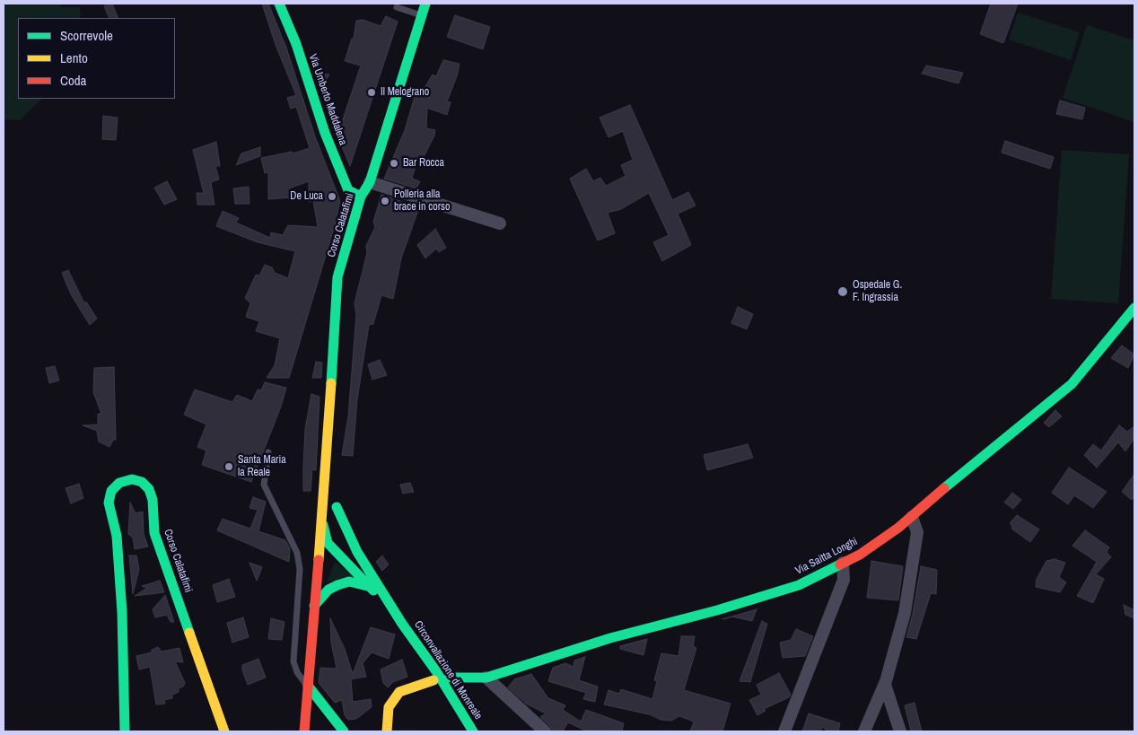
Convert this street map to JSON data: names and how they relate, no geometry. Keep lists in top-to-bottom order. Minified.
{"streets":{"street":["Via Umberto Maddalena","Corso Calatafimi","Via Saitta Longhi","Circonvallazione di Monreale"]},"crossings":[["Via Umberto Maddalena","Corso Calatafimi"]],"places":["Il Melograno","Bar Rocca","De Luca","Polleria alla brace in corso","Ospedale G. F. Ingrassia","Santa Maria la Reale"],"legend":["Scorrevole","Lento","Coda"]}
